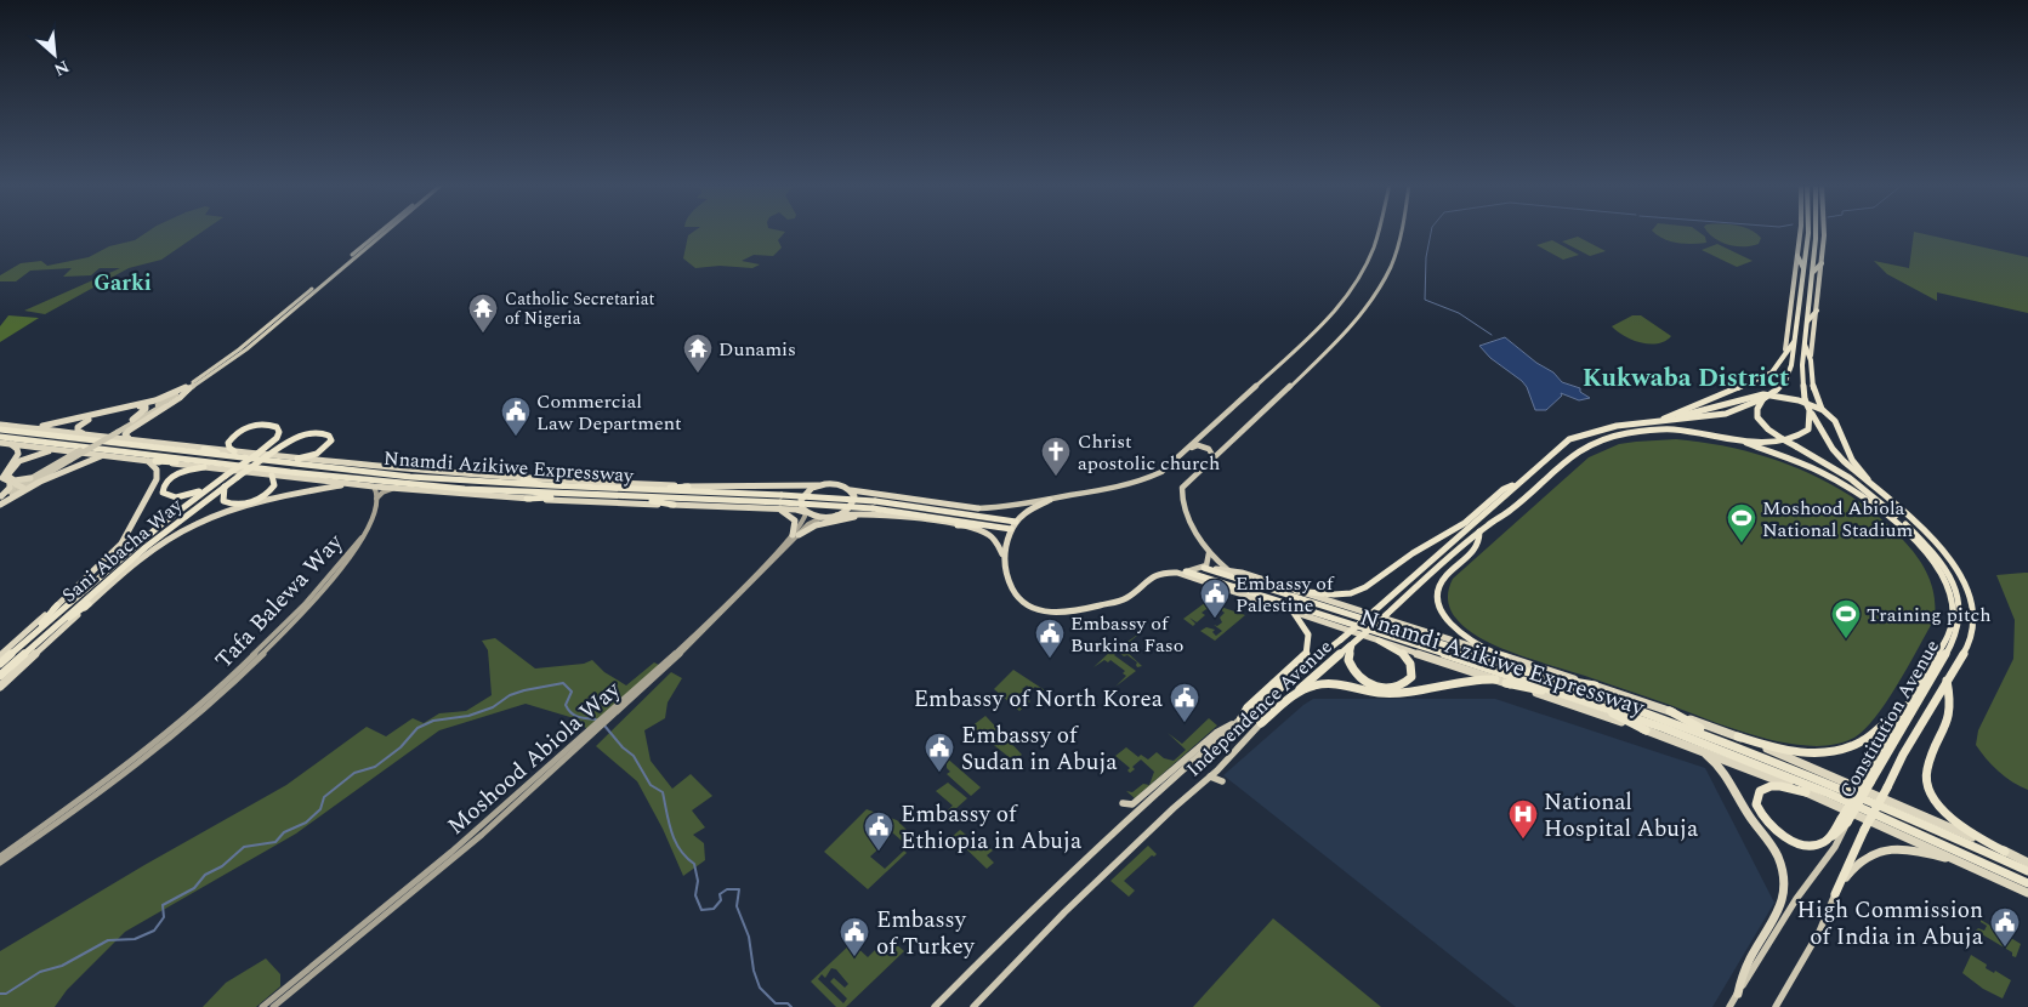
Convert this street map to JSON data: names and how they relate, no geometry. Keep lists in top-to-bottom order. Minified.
{"streets":{"highway":["Nnamdi Azikiwe Expressway","Sani Abacha Way","Independence Avenue","Constitution Avenue"],"main road":["Tafa Balewa Way","Moshood Abiola Way"]},"crossings":[["Nnamdi Azikiwe Expressway","Sani Abacha Way"],["Nnamdi Azikiwe Expressway","Moshood Abiola Way"],["Independence Avenue","Constitution Avenue"]],"districts":["Garki","Kukwaba District"],"places":{"temple":["Catholic Secretariat of Nigeria","Dunamis"],"public building":["Commercial Law Department","Embassy of Palestine","Embassy of Burkina Faso","Embassy of North Korea","Embassy of Sudan in Abuja","Embassy of Ethiopia in Abuja","High Commission of India in Abuja","Embassy of Turkey"],"church":["Christ apostolic church"],"sports":["Moshood Abiola National Stadium","Training pitch"],"hospital":["National Hospital Abuja"]},"north":"bottom right"}
